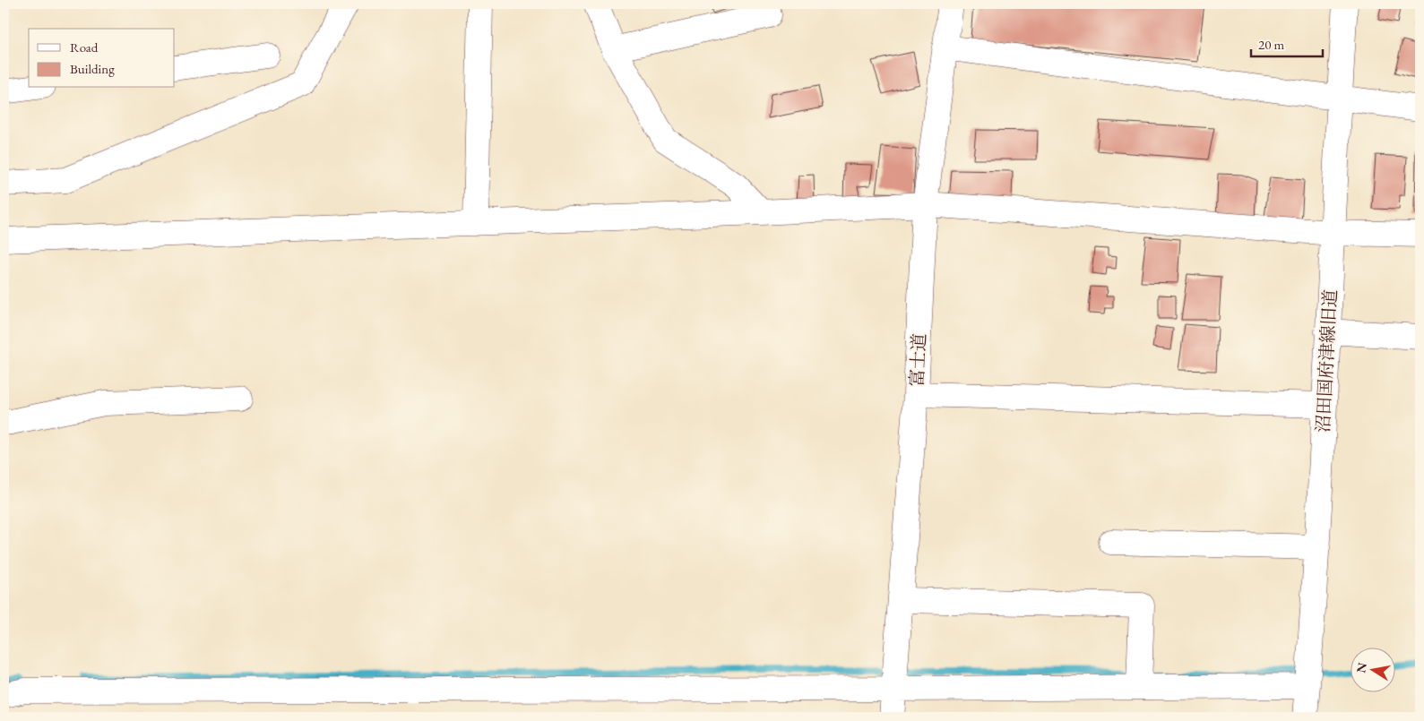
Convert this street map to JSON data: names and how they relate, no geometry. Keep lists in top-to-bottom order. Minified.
{"streets":{"street":["富士道","沼田国府津線旧道"]},"legend":["Road","Building"],"scale_bar":"20 m","north":"left"}
